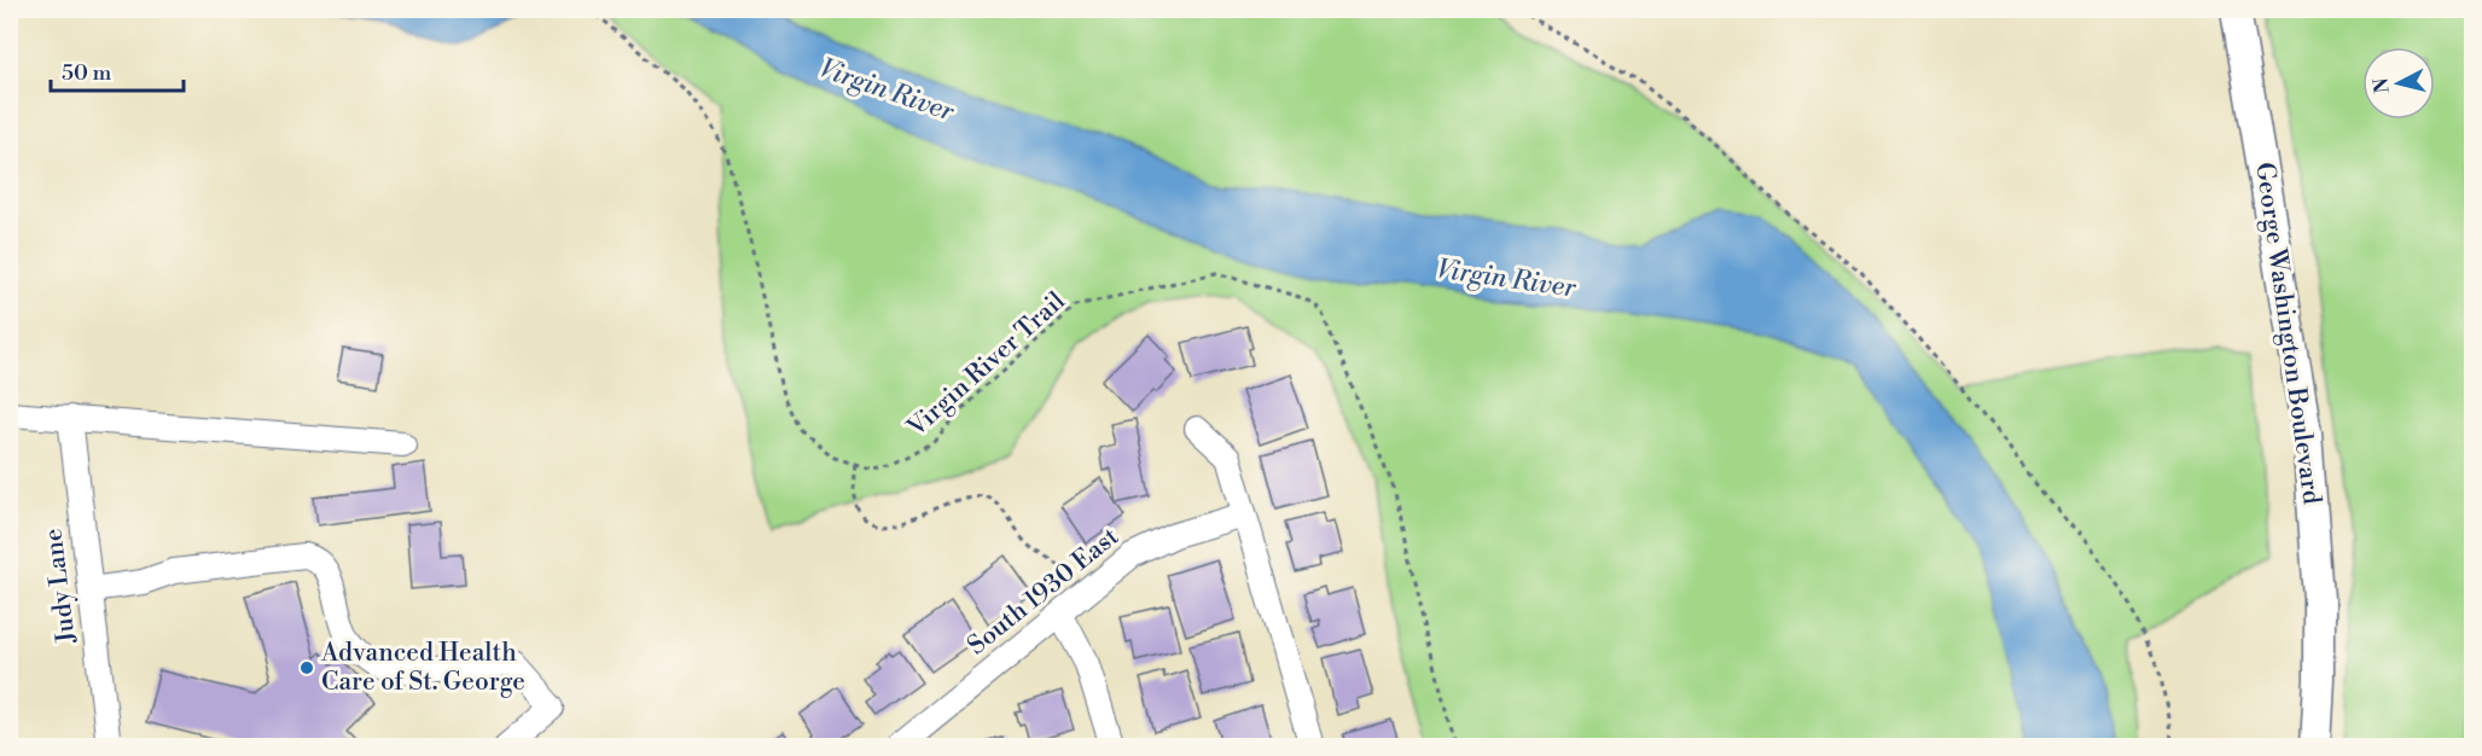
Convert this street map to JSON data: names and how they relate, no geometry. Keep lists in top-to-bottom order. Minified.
{"streets":{"main road":["George Washington Boulevard"],"street":["Judy Lane","South 1930 East"],"path":["Virgin River Trail"]},"water":["Virgin River"],"places":["Advanced Health Care of St. George"],"scale_bar":"50 m","north":"left"}
